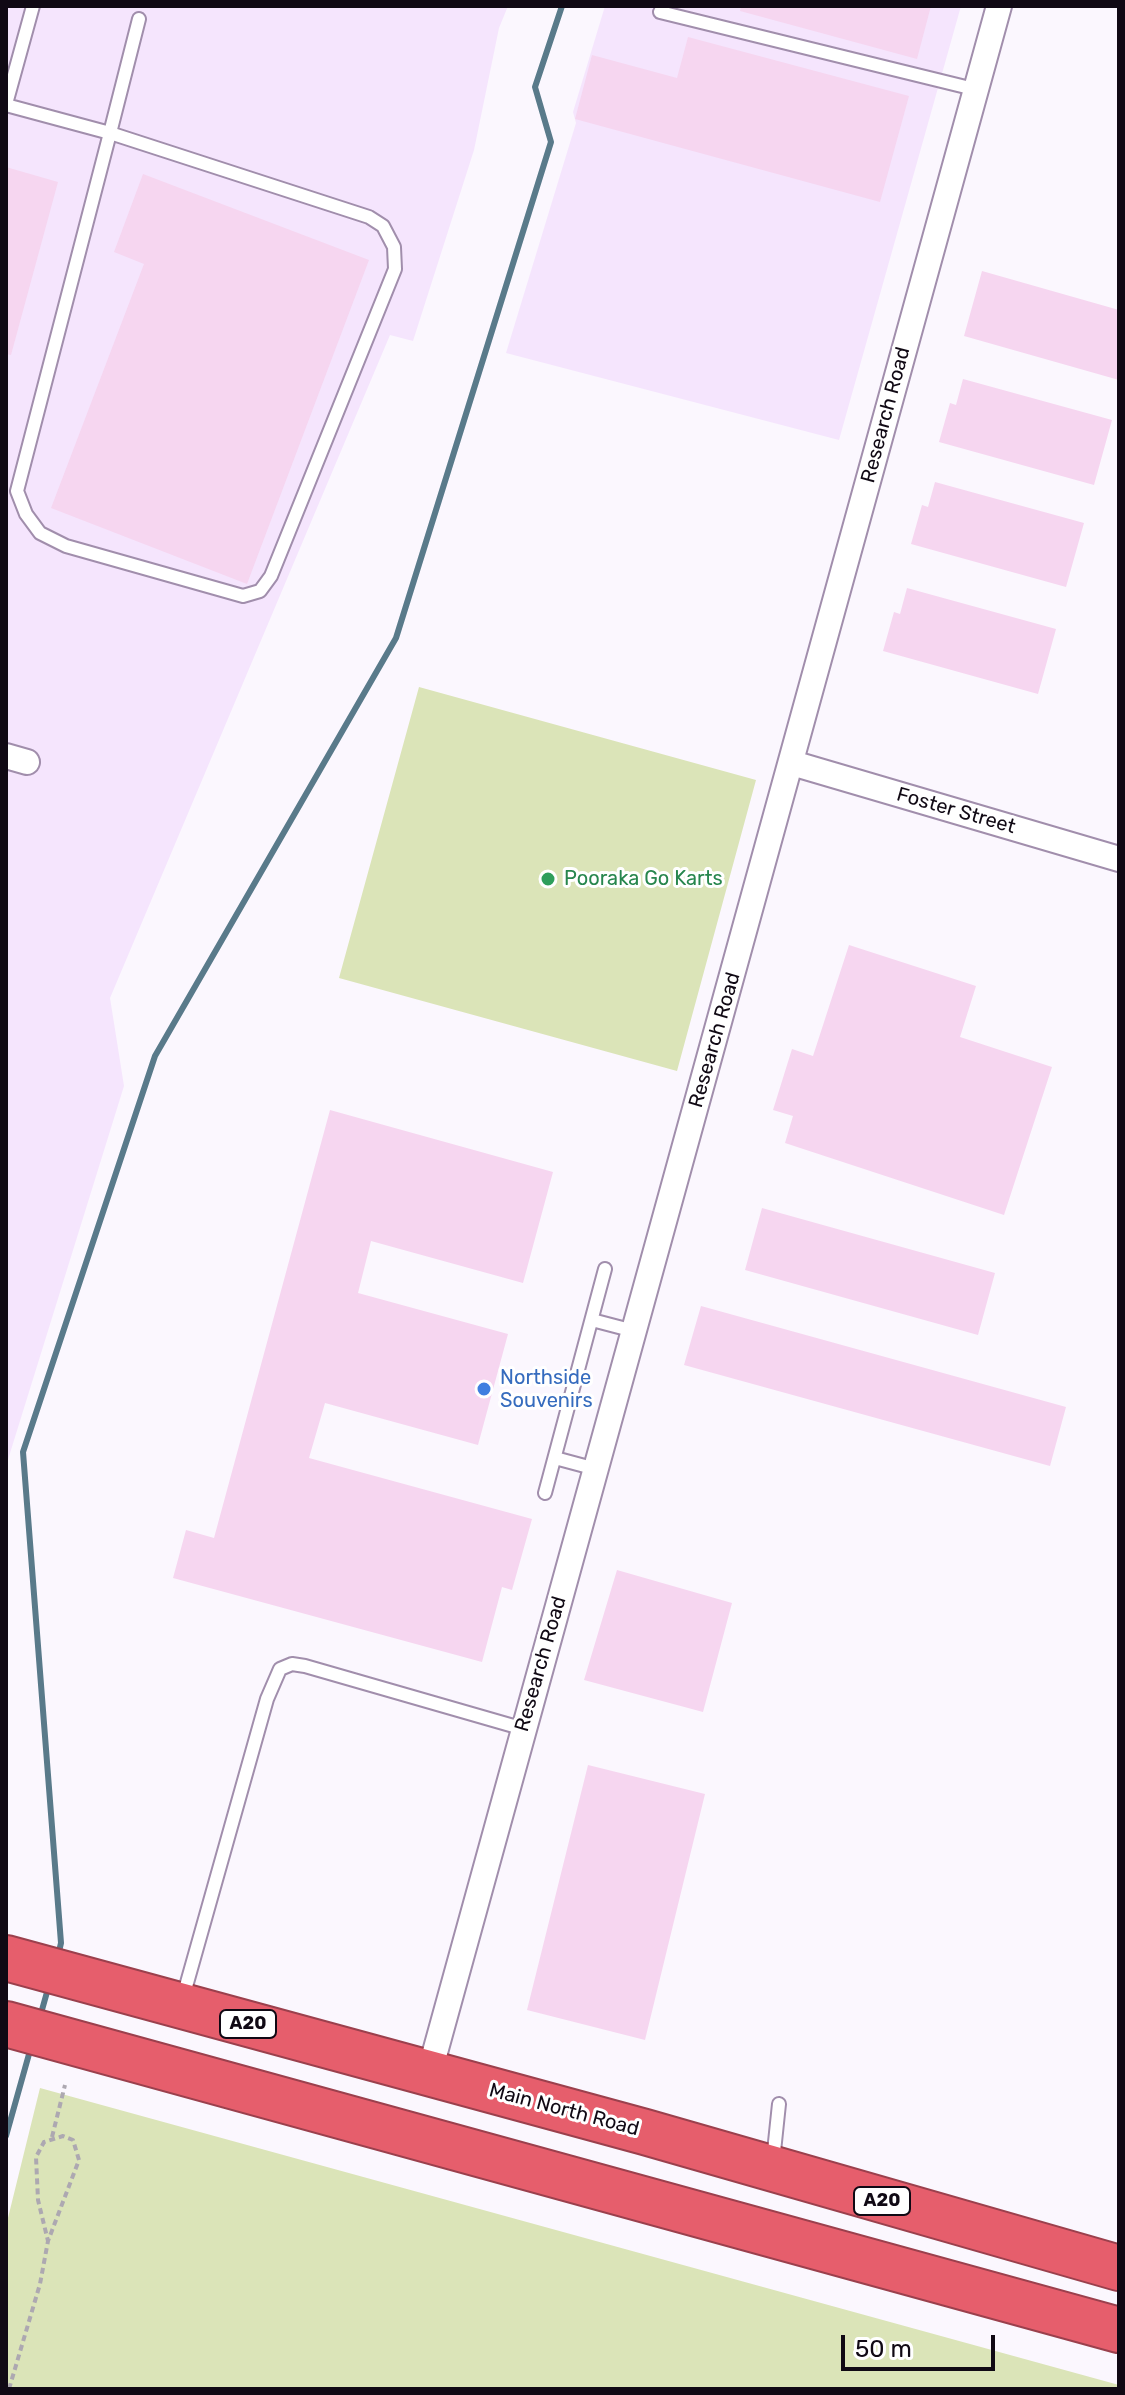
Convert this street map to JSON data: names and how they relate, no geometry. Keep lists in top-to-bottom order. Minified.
{"streets":{"highway":["A20","Main North Road"],"street":["Research Road","Foster Street"]},"crossings":[["Research Road","Foster Street"],["Research Road","Main North Road"]],"places":["Pooraka Go Karts","Northside Souvenirs"],"scale_bar":"50 m"}
